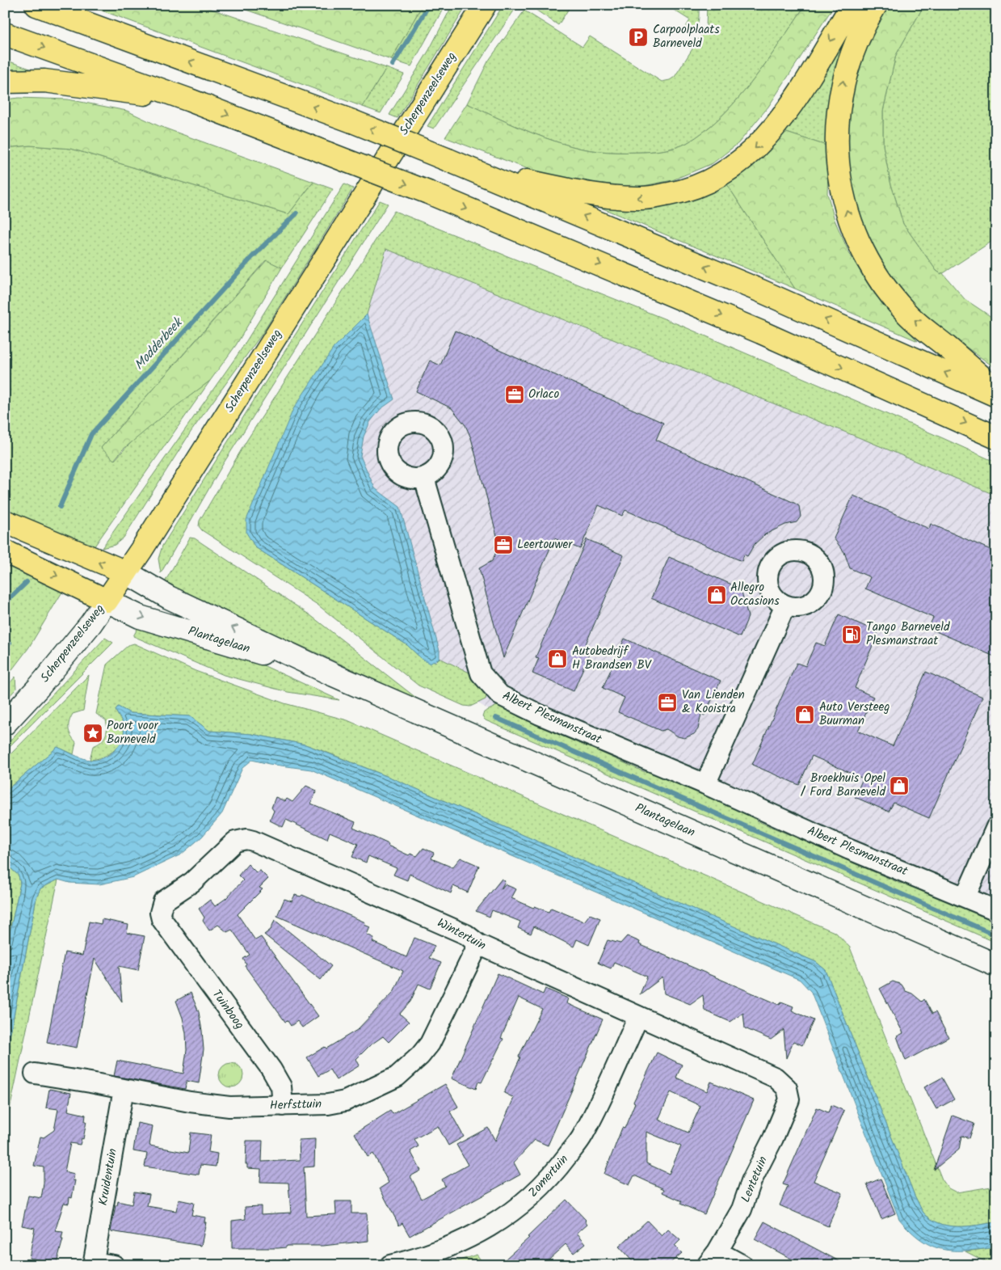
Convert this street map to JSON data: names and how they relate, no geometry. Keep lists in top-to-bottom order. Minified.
{"streets":{"main road":["Scherpenzeelseweg","Plantagelaan"],"street":["Albert Plesmanstraat","Wintertuin","Tuinboog","Herfsttuin","Zomertuin","Kruidentuin","Lentetuin"]},"crossings":[["Scherpenzeelseweg","Plantagelaan"],["Wintertuin","Tuinboog"],["Wintertuin","Herfsttuin"],["Wintertuin","Zomertuin"],["Wintertuin","Lentetuin"],["Tuinboog","Herfsttuin"],["Herfsttuin","Kruidentuin"]],"water":["Modderbeek"],"places":{"parking":["Carpoolplaats Barneveld"],"office":["Orlaco","Leertouwer","Van Lienden & Kooistra"],"shop":["Allegro Occasions","Autobedrijf H Brandsen BV","Auto Versteeg Buurman","Broekhuis Opel / Ford Barneveld"],"fuel station":["Tango Barneveld Plesmanstraat"],"place":["Poort voor Barneveld"]}}
